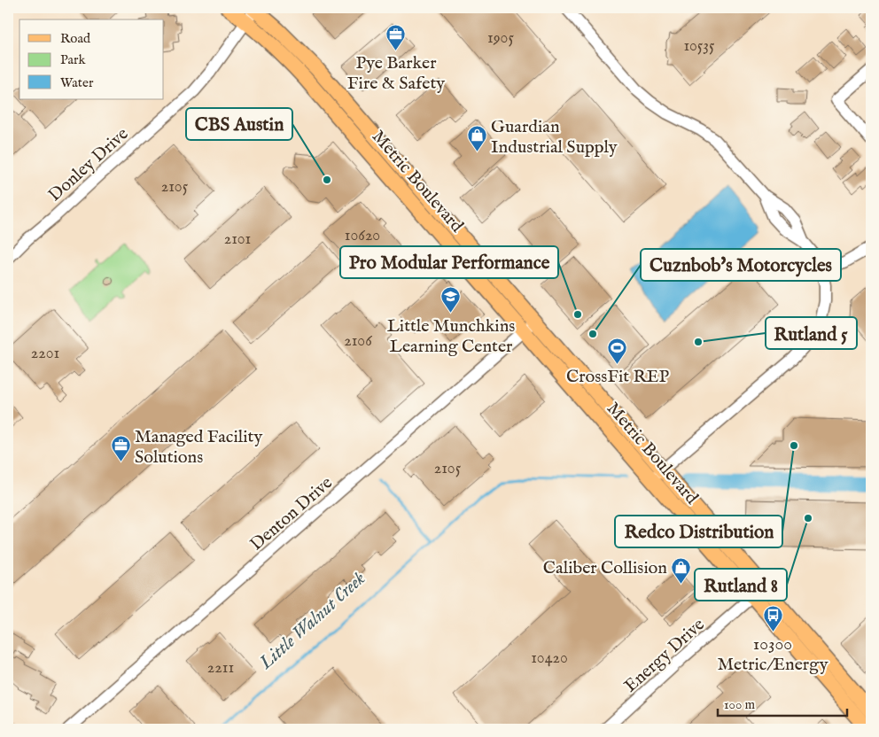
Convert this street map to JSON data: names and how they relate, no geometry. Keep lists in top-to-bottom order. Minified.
{"streets":{"main road":["Metric Boulevard"],"street":["Donley Drive","Denton Drive","Energy Drive"]},"crossings":[["Donley Drive","Metric Boulevard"],["Metric Boulevard","Denton Drive"],["Metric Boulevard","Energy Drive"]],"water":["Little Walnut Creek"],"places":{"office":["Pye Barker Fire & Safety","Managed Facility Solutions"],"shop":["Guardian Industrial Supply","Caliber Collision"],"other":["CBS Austin","Pro Modular Performance","Cuznbob's Motorcycles","Rutland 5","Redco Distribution","Rutland 8"],"school or university":["Little Munchkins Learning Center"],"sports":["CrossFit REP"],"bus stop":["10300 Metric/Energy"]},"house_numbers":["1905","10535","2105","10620","2101","2106","2201","2105","10420","2211"],"legend":["Road","Park","Water"],"scale_bar":"100 m"}
